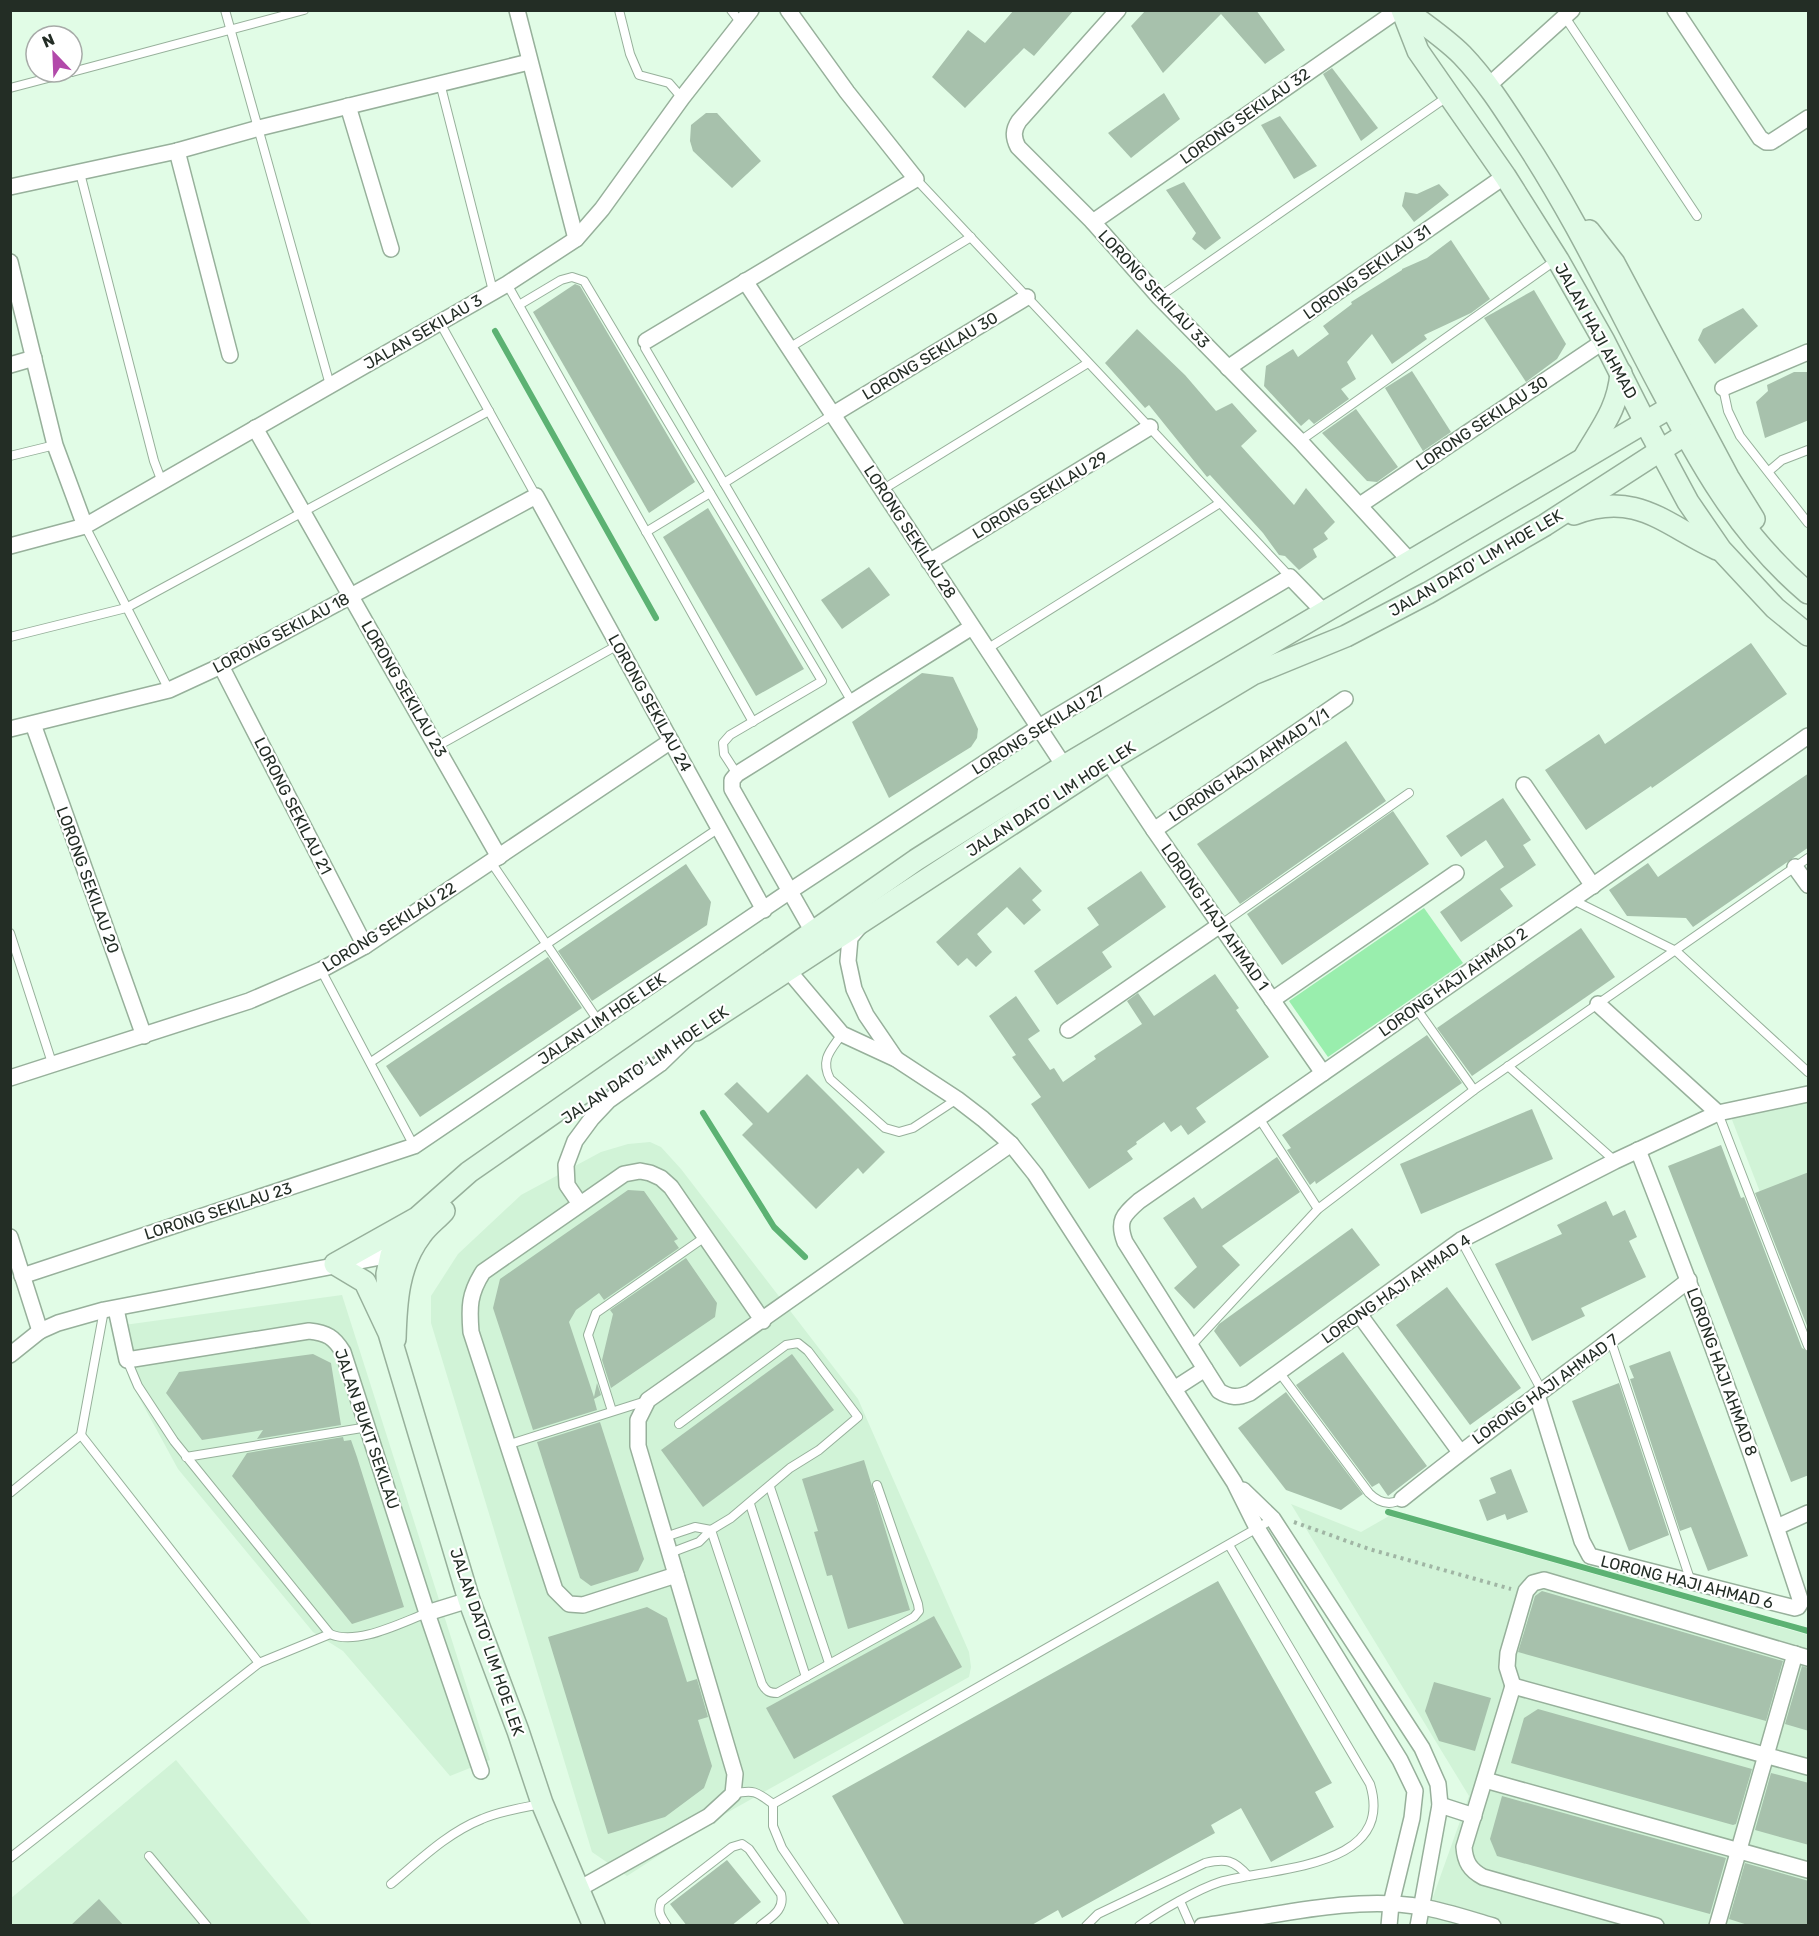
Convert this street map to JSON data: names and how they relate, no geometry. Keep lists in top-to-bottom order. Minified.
{"streets":{"street":["LORONG SEKILAU 32","LORONG SEKILAU 31","LORONG SEKILAU 33","JALAN HAJI AHMAD","JALAN SEKILAU 3","LORONG SEKILAU 30","LORONG SEKILAU 29","LORONG SEKILAU 28","JALAN DATO' LIM HOE LEK","LORONG SEKILAU 18","LORONG SEKILAU 23","LORONG SEKILAU 24","LORONG SEKILAU 27","LORONG HAJI AHMAD 1/1","LORONG SEKILAU 21","LORONG SEKILAU 20","LORONG HAJI AHMAD 1","LORONG SEKILAU 22","LORONG HAJI AHMAD 2","JALAN LIM HOE LEK","LORONG HAJI AHMAD 4","LORONG HAJI AHMAD 8","LORONG HAJI AHMAD 7","JALAN BUKIT SEKILAU","LORONG HAJI AHMAD 6"]},"crossings":[["LORONG SEKILAU 32","LORONG SEKILAU 33"],["LORONG SEKILAU 32","JALAN HAJI AHMAD"],["LORONG SEKILAU 31","LORONG SEKILAU 33"],["LORONG SEKILAU 31","JALAN HAJI AHMAD"],["LORONG SEKILAU 33","LORONG SEKILAU 30"],["LORONG SEKILAU 33","JALAN DATO' LIM HOE LEK"],["JALAN HAJI AHMAD","LORONG SEKILAU 30"],["JALAN HAJI AHMAD","JALAN DATO' LIM HOE LEK"],["JALAN SEKILAU 3","LORONG SEKILAU 23"],["LORONG SEKILAU 30","LORONG SEKILAU 28"],["LORONG SEKILAU 29","LORONG SEKILAU 28"],["LORONG SEKILAU 28","JALAN DATO' LIM HOE LEK"],["LORONG SEKILAU 28","LORONG SEKILAU 27"],["JALAN DATO' LIM HOE LEK","LORONG HAJI AHMAD 1"],["LORONG SEKILAU 18","LORONG SEKILAU 23"],["LORONG SEKILAU 18","LORONG SEKILAU 24"],["LORONG SEKILAU 18","LORONG SEKILAU 21"],["LORONG SEKILAU 18","LORONG SEKILAU 20"],["LORONG SEKILAU 23","LORONG SEKILAU 22"],["LORONG SEKILAU 23","JALAN LIM HOE LEK"],["LORONG SEKILAU 24","LORONG SEKILAU 22"],["LORONG SEKILAU 24","JALAN LIM HOE LEK"],["LORONG SEKILAU 27","JALAN LIM HOE LEK"],["LORONG HAJI AHMAD 1/1","LORONG HAJI AHMAD 1"],["LORONG SEKILAU 21","LORONG SEKILAU 22"],["LORONG SEKILAU 20","LORONG SEKILAU 22"],["LORONG HAJI AHMAD 1","LORONG HAJI AHMAD 2"],["LORONG HAJI AHMAD 2","LORONG HAJI AHMAD 4"],["LORONG HAJI AHMAD 4","LORONG HAJI AHMAD 8"],["LORONG HAJI AHMAD 8","LORONG HAJI AHMAD 7"],["LORONG HAJI AHMAD 8","LORONG HAJI AHMAD 6"],["LORONG HAJI AHMAD 7","LORONG HAJI AHMAD 6"]],"north":"top left"}
